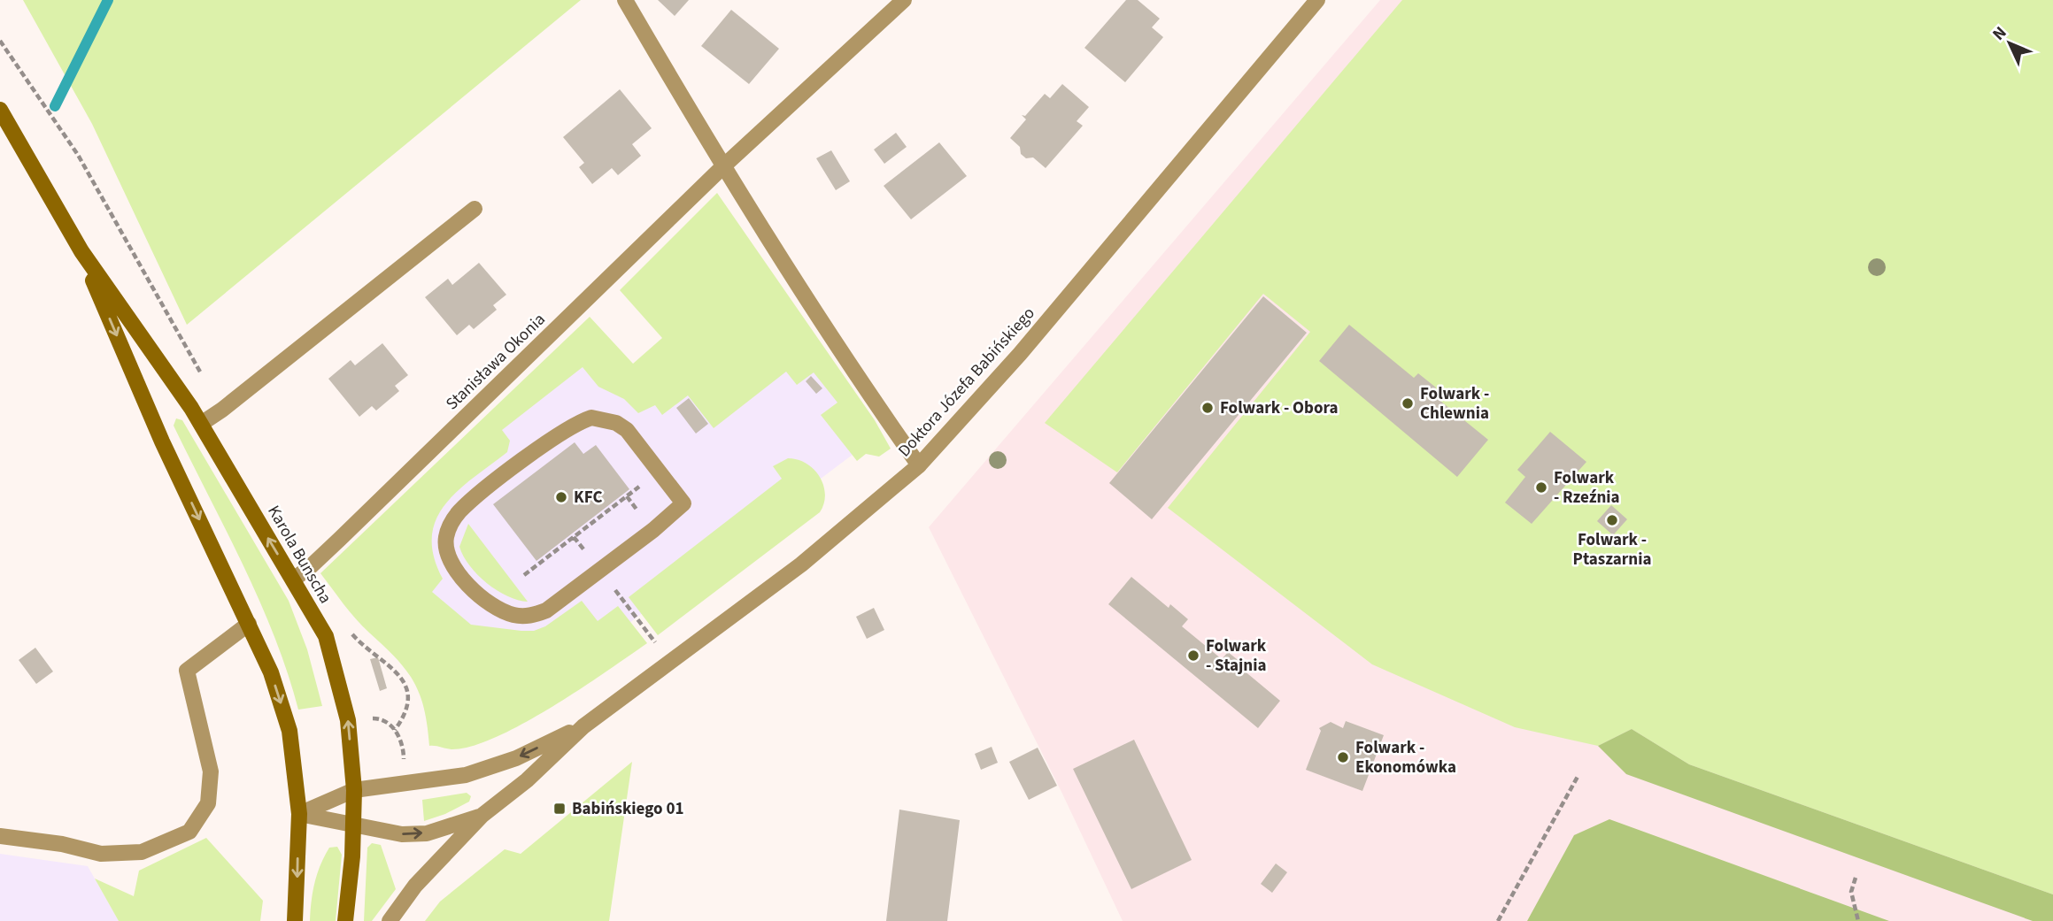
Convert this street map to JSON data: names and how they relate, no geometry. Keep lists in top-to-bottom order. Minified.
{"streets":{"main road":["Karola Bunscha"],"street":["Stanisława Okonia","Doktora Józefa Babińskiego"]},"crossings":[["Stanisława Okonia","Karola Bunscha"],["Doktora Józefa Babińskiego","Karola Bunscha"]],"places":{"other":["Folwark - Chlewnia","Folwark - Obora","Folwark - Rzeźnia","KFC","Folwark - Ptaszarnia","Folwark - Stajnia","Folwark - Ekonomówka"],"transit":["Babińskiego 01"]},"north":"top left"}
